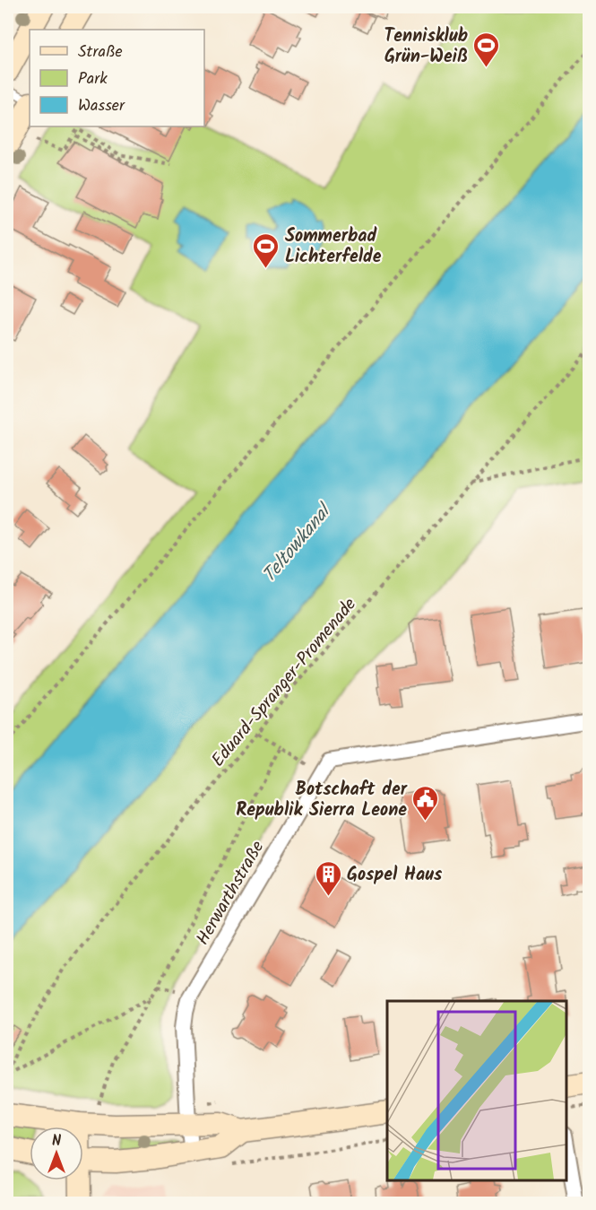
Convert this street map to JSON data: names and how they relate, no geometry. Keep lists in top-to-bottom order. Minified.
{"streets":{"street":["Herwarthstraße"],"path":["Eduard-Spranger-Promenade"]},"water":["Teltowkanal"],"places":{"sports":["Tennisklub Grün-Weiß","Sommerbad Lichterfelde"],"public building":["Botschaft der Republik Sierra Leone"],"building":["Gospel Haus"]},"legend":["Straße","Park","Wasser"],"north":"top"}
